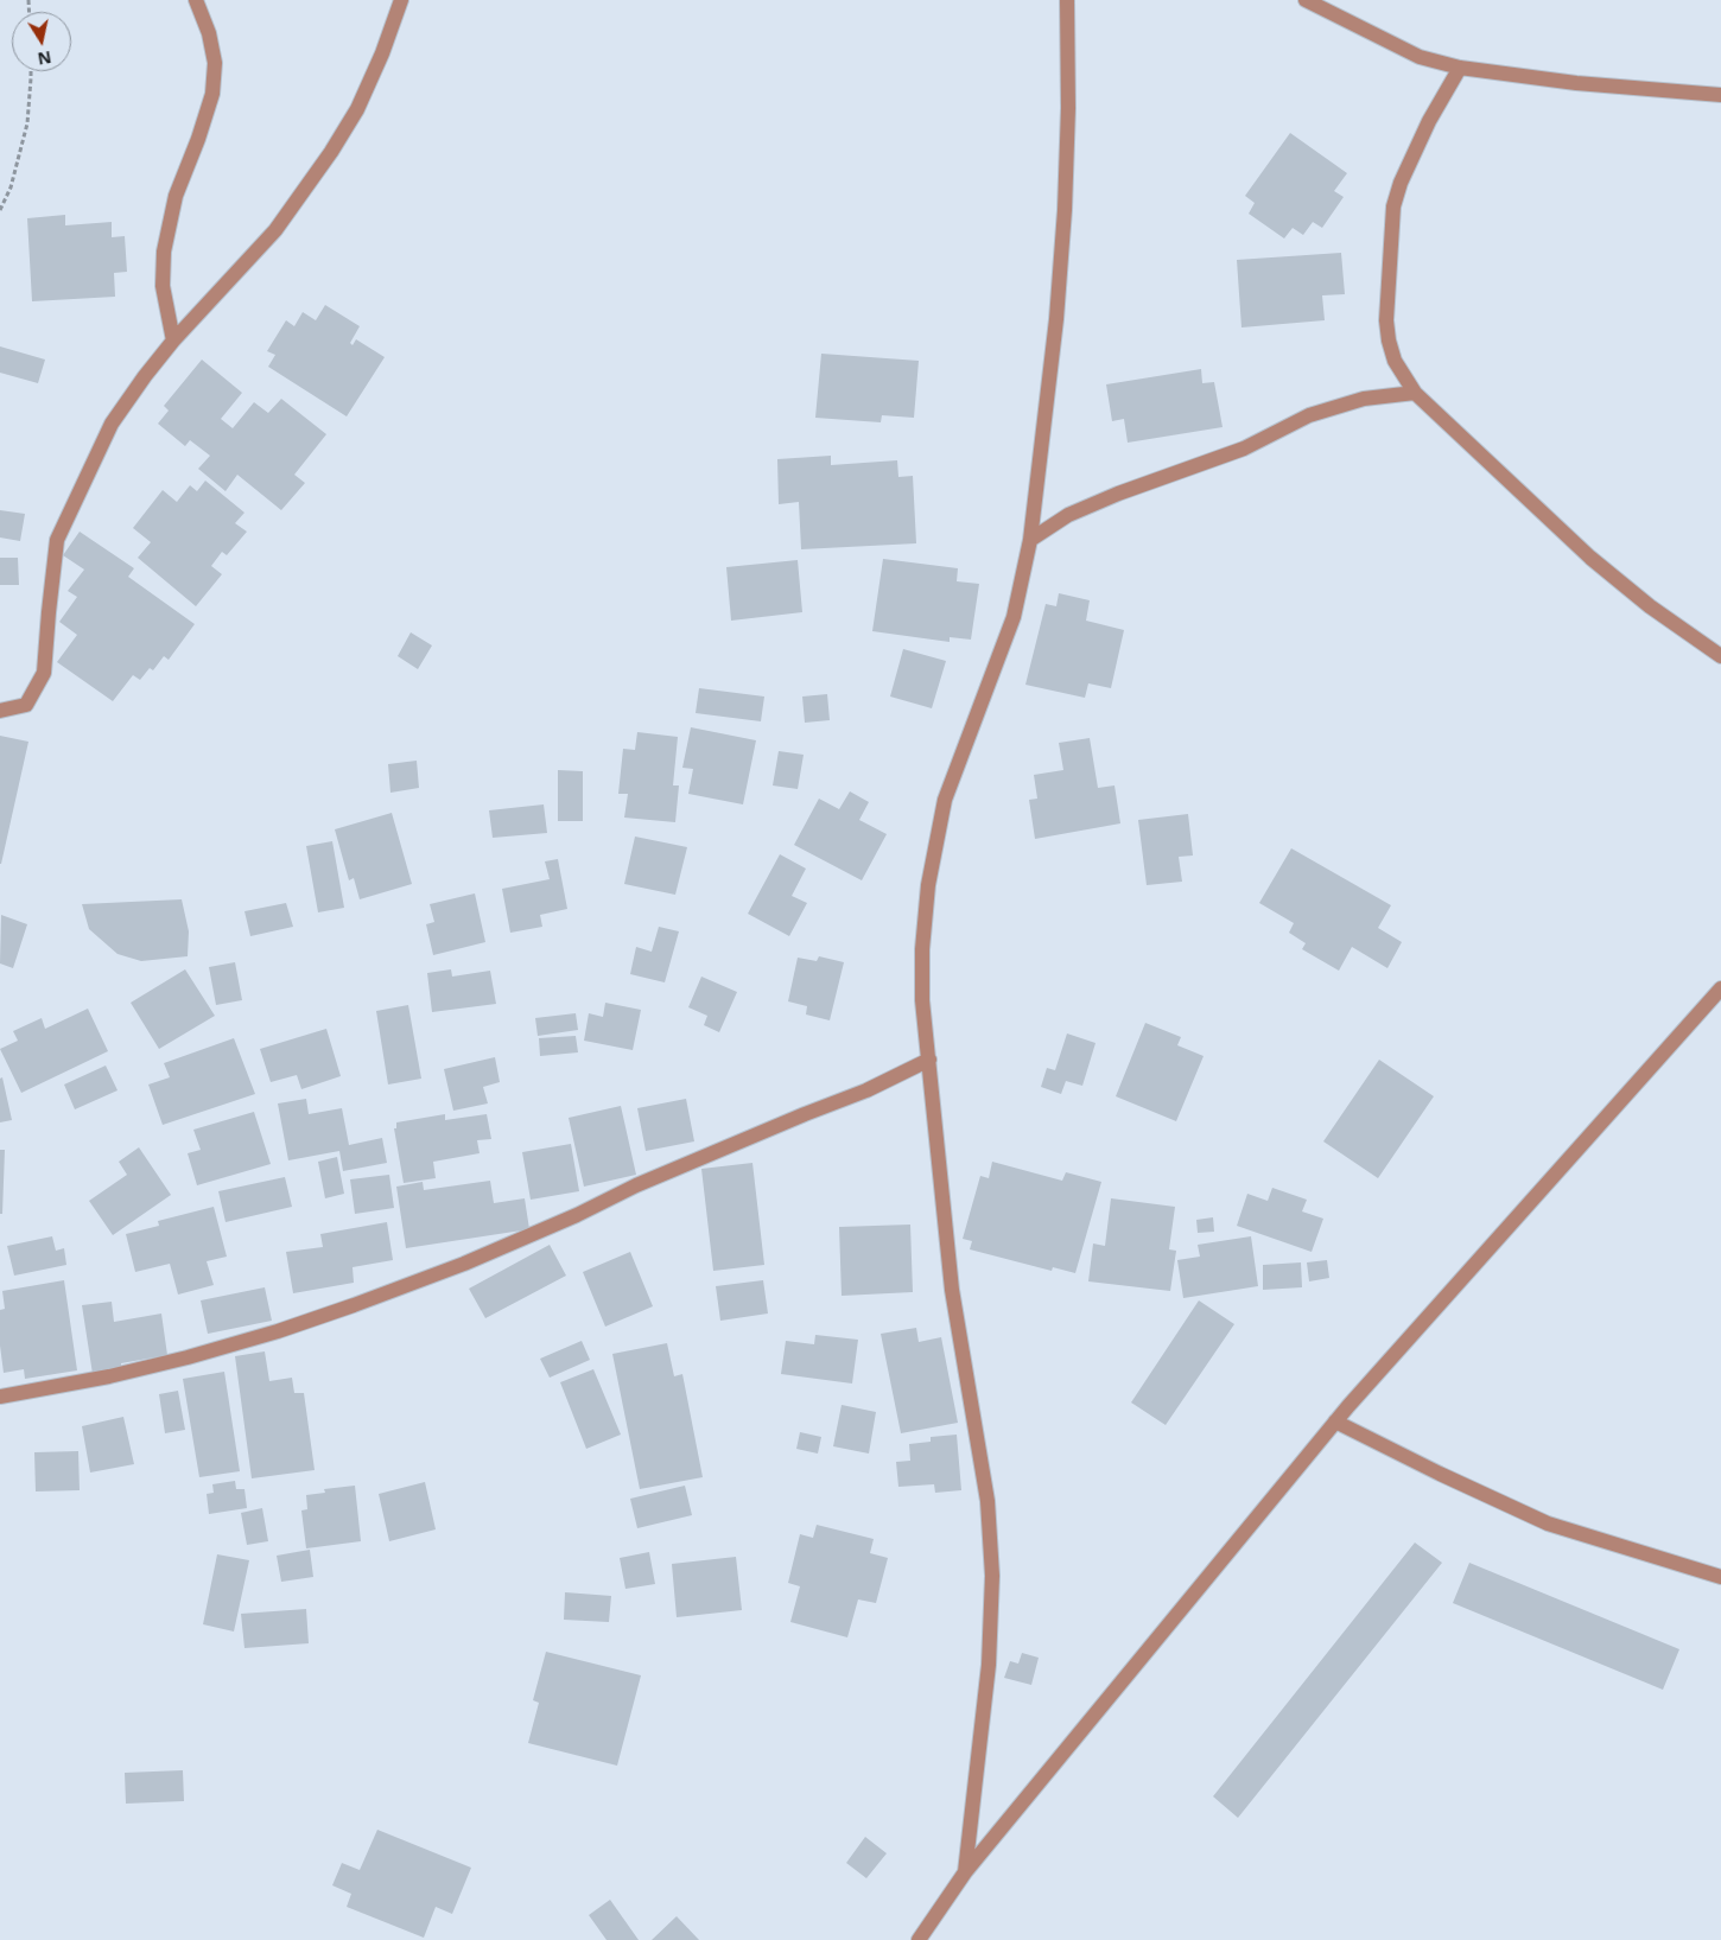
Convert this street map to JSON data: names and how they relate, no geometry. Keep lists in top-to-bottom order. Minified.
{"north":"bottom"}
